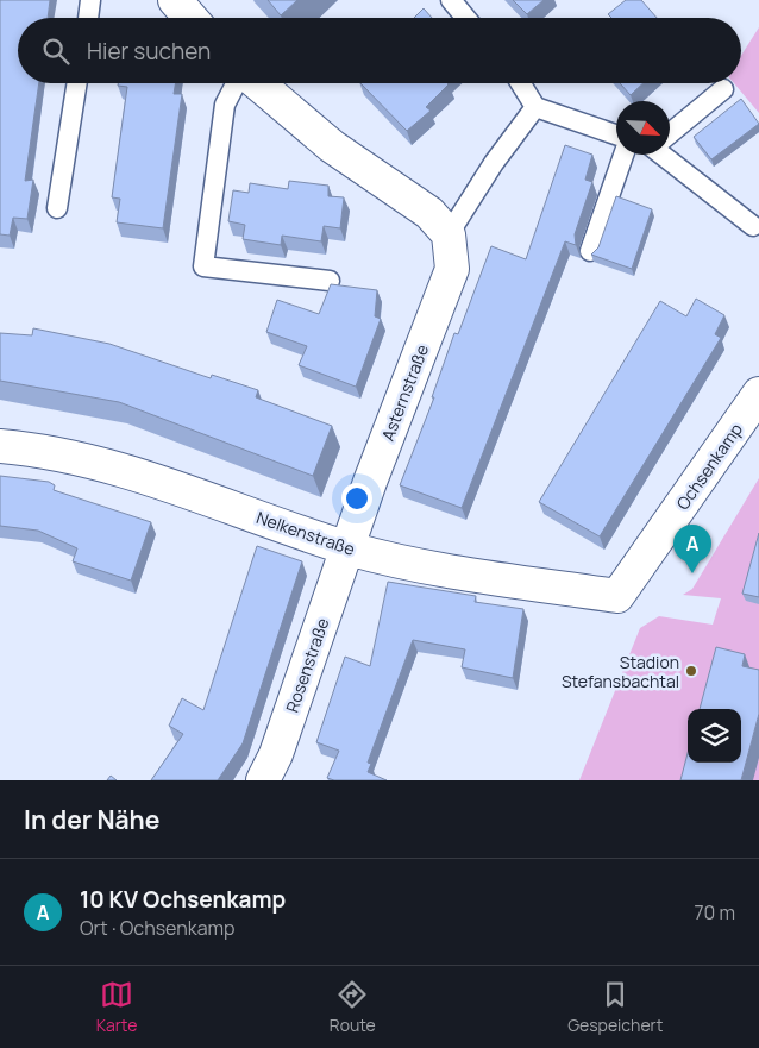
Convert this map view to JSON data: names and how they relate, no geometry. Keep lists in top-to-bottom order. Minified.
{"streets":{"street":["Asternstraße","Ochsenkamp","Nelkenstraße","Rosenstraße"]},"crossings":[["Asternstraße","Nelkenstraße"],["Asternstraße","Rosenstraße"],["Ochsenkamp","Nelkenstraße"],["Nelkenstraße","Rosenstraße"]],"places":["Stadion Stefansbachtal"],"north":"bottom right","page":{"search":"Hier suchen","pins":"A","heading":"In der Nähe","list":[{"mark":"A","name":"10 KV Ochsenkamp","note":"Ort · Ochsenkamp","value":"70 m"}],"nav":["Karte","Route","Gespeichert"]}}
